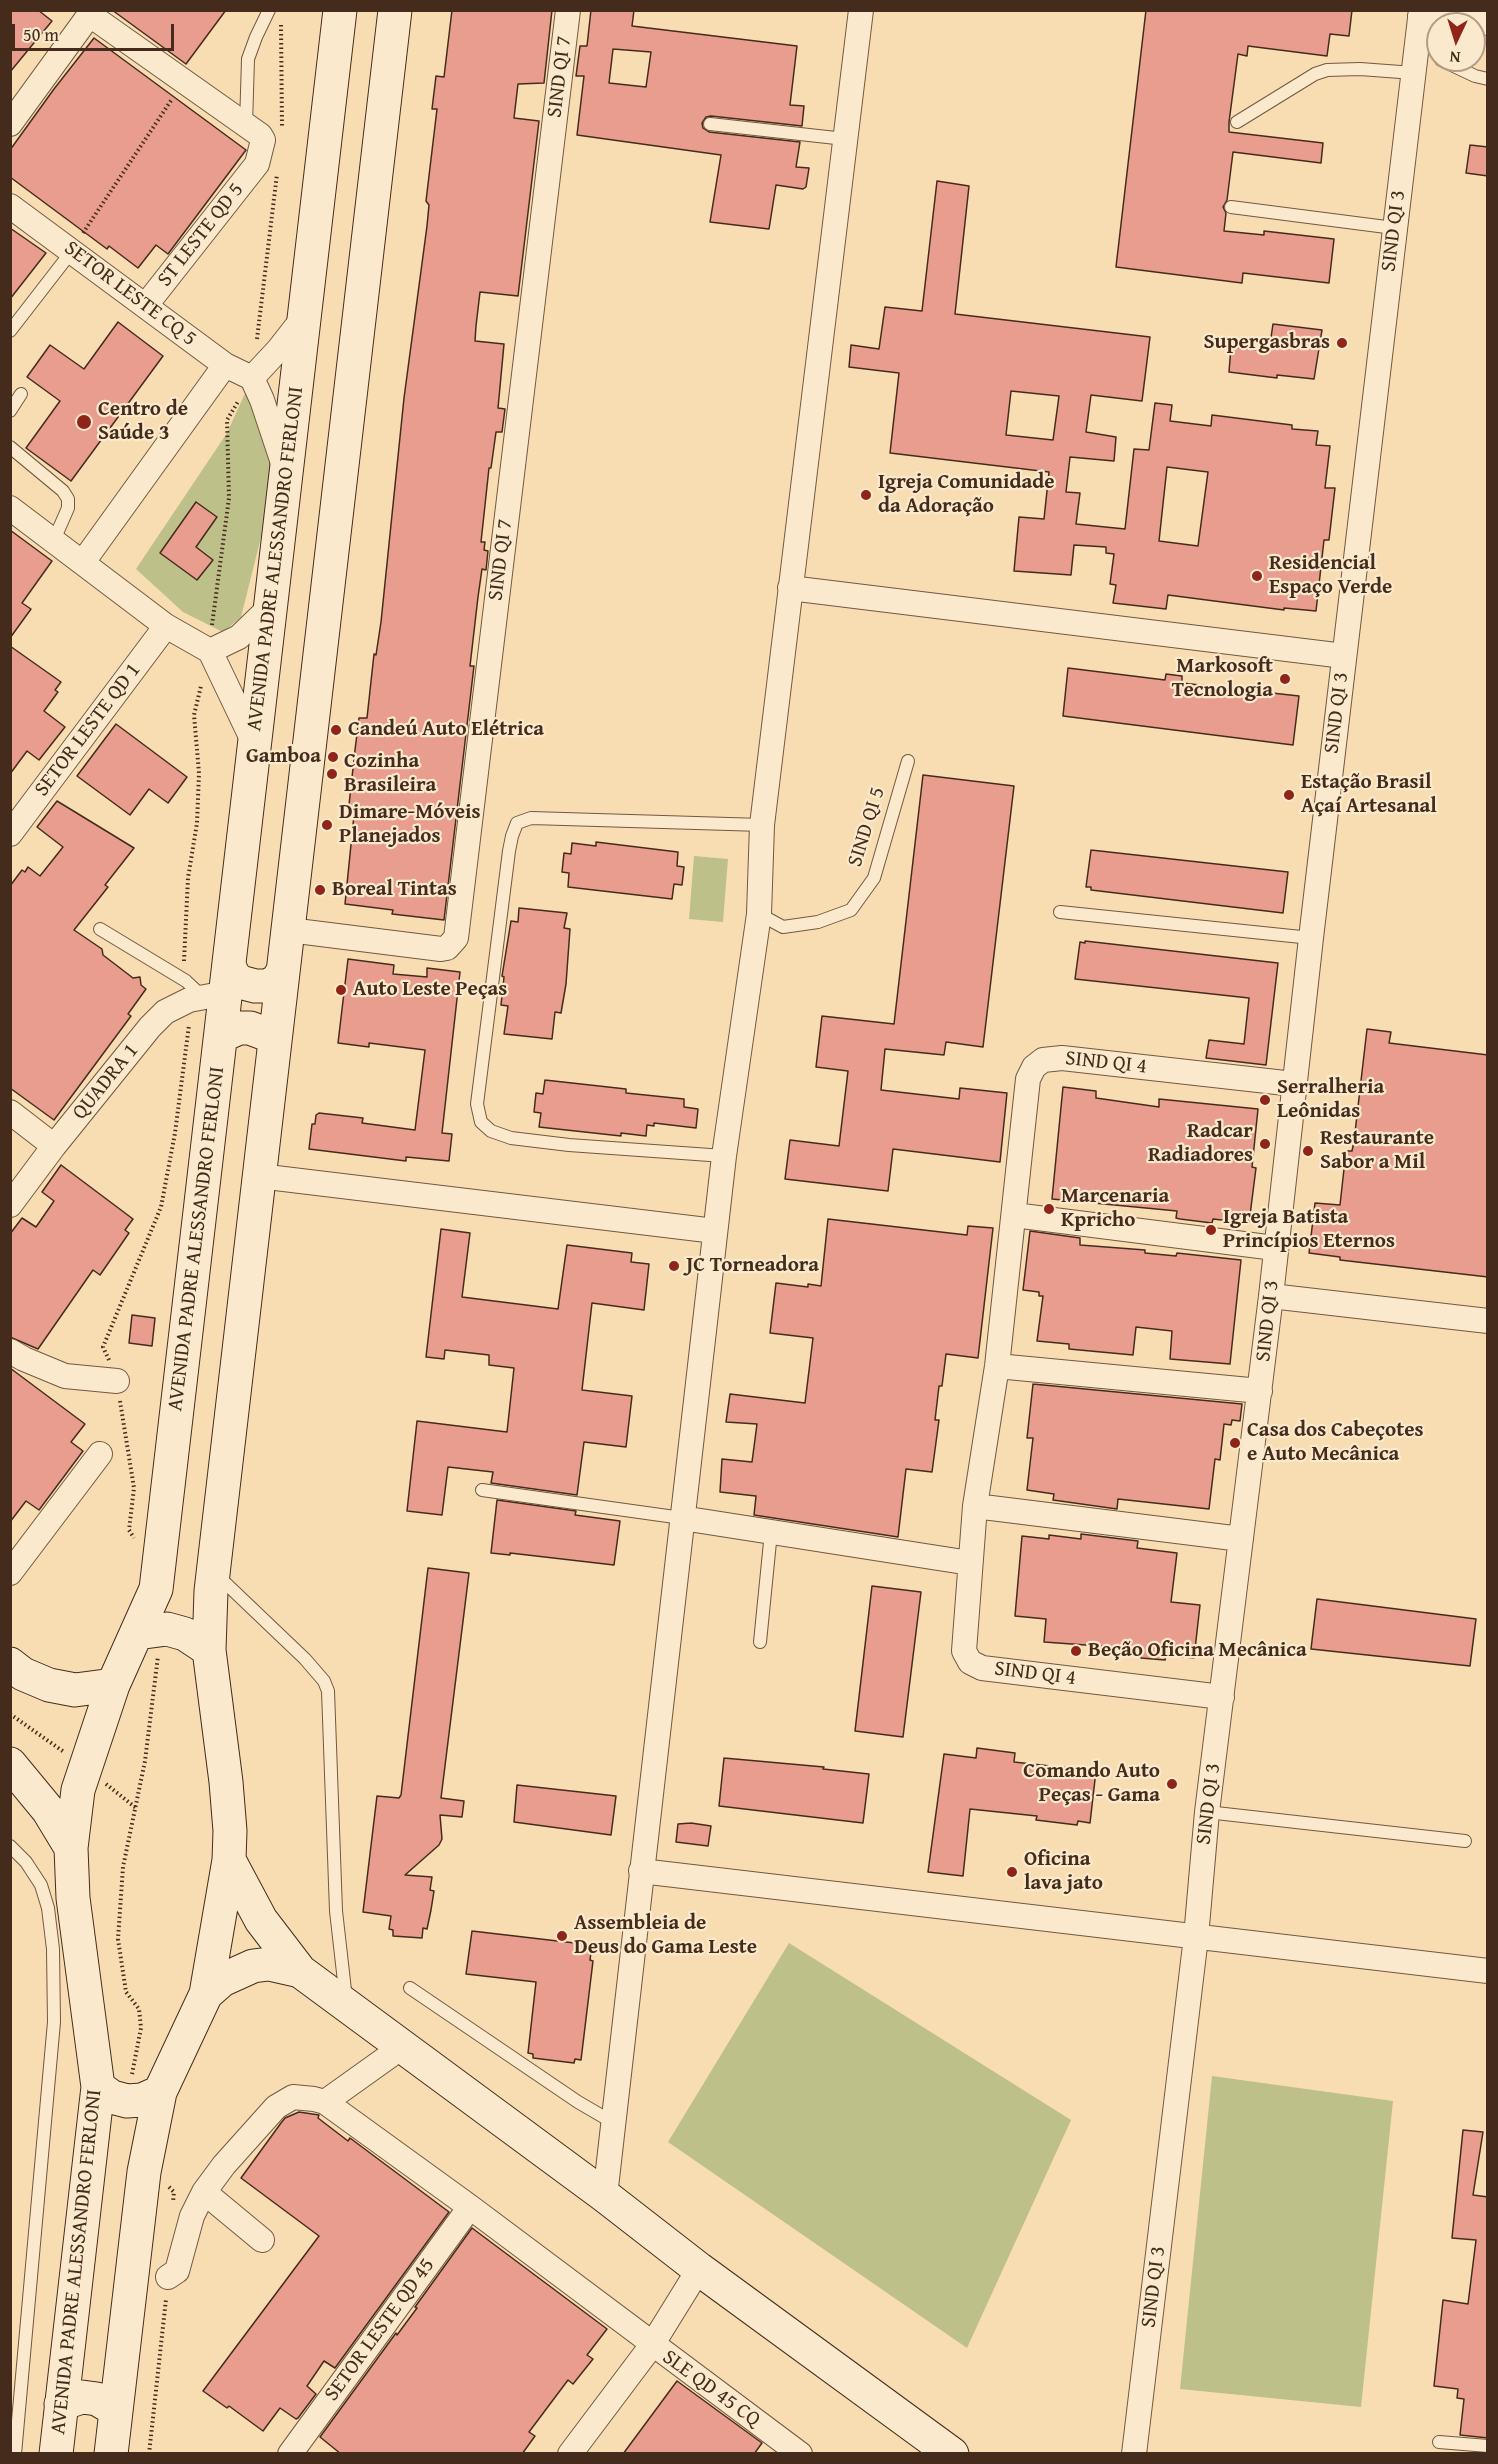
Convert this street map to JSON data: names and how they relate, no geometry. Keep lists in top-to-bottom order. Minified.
{"streets":{"main road":["AVENIDA PADRE ALESSANDRO FERLONI"],"street":["SIND QI 7","SIND QI 3","ST LESTE QD 5","SETOR LESTE CQ 5","SETOR LESTE QD 1","SIND QI 4","QUADRA 1","SETOR LESTE QD 45","SLE QD 45 CQ"],"lane":["SIND QI 5"]},"crossings":[["SIND QI 3","SIND QI 4"],["ST LESTE QD 5","SETOR LESTE CQ 5"],["AVENIDA PADRE ALESSANDRO FERLONI","QUADRA 1"]],"places":["Supergasbras","Centro de Saúde 3","Igreja Comunidade da Adoração","Residencial Espaço Verde","Markosoft Tecnologia","Candeú Auto Elétrica","Gamboa","Cozinha Brasileira","Estação Brasil Açaí Artesanal","Dimare-Móveis Planejados","Boreal Tintas","Auto Leste Peças","Serralheria Leônidas","Radcar Radiadores","Restaurante Sabor a Mil","Marcenaria Kpricho","Igreja Batista Princípios Eternos","JC Torneadora","Casa dos Cabeçotes e Auto Mecânica","Beção Oficina Mecânica","Comando Auto Peças - Gama","Oficina lava jato","Assembleia de Deus do Gama Leste"],"scale_bar":"50 m","north":"bottom"}
